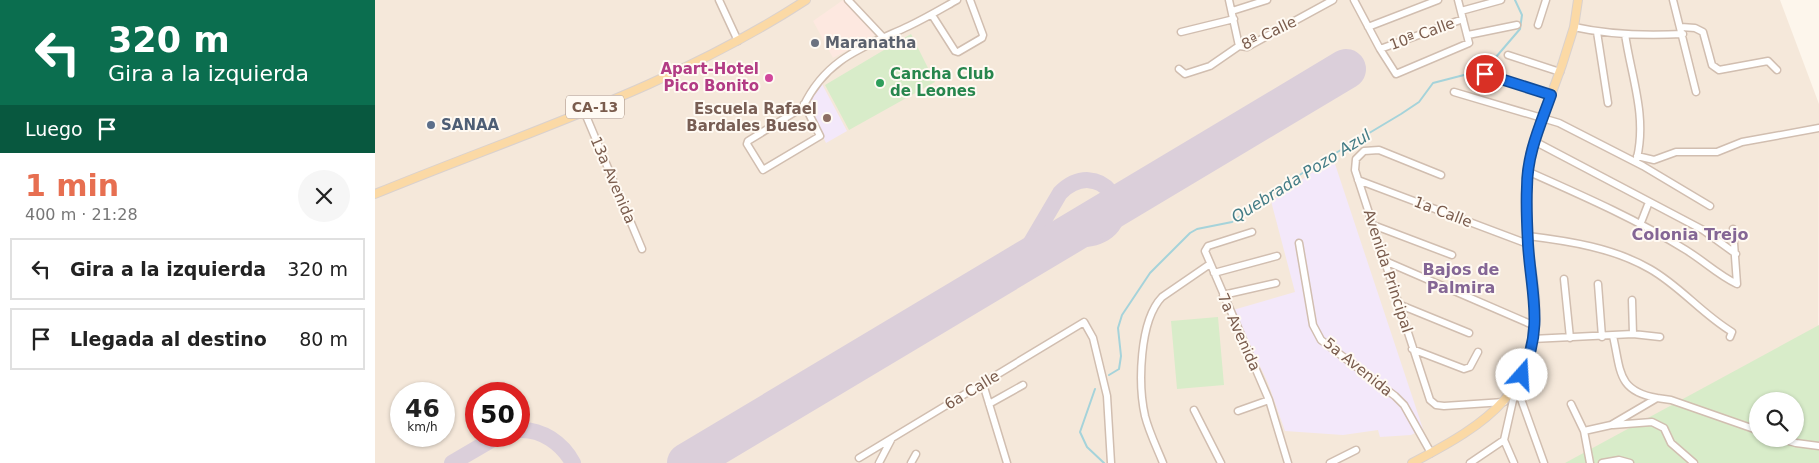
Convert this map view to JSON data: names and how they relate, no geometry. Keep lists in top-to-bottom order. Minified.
{"streets":{"main road":["CA-13"],"street":["8ª Calle","10ª Calle","13a Avenida","1a Calle","Avenida Principal","7a Avenida","5a Avenida","6a Calle"]},"crossings":[["CA-13","13a Avenida"],["1a Calle","Avenida Principal"]],"districts":["Colonia Trejo","Bajos de Palmira"],"water":["Quebrada Pozo Azul"],"places":["Maranatha","Apart-Hotel Pico Bonito","Cancha Club de Leones","Escuela Rafael Bardales Bueso","SANAA"],"page":{"turn":["320 m","Gira a la izquierda"],"then":"Luego","heading":["1 min","400 m · 21:28"],"list":[{"name":"Gira a la izquierda","value":"320 m"},{"name":"Llegada al destino","value":"80 m"}],"speed":"46 km/h","limit":"50"}}
